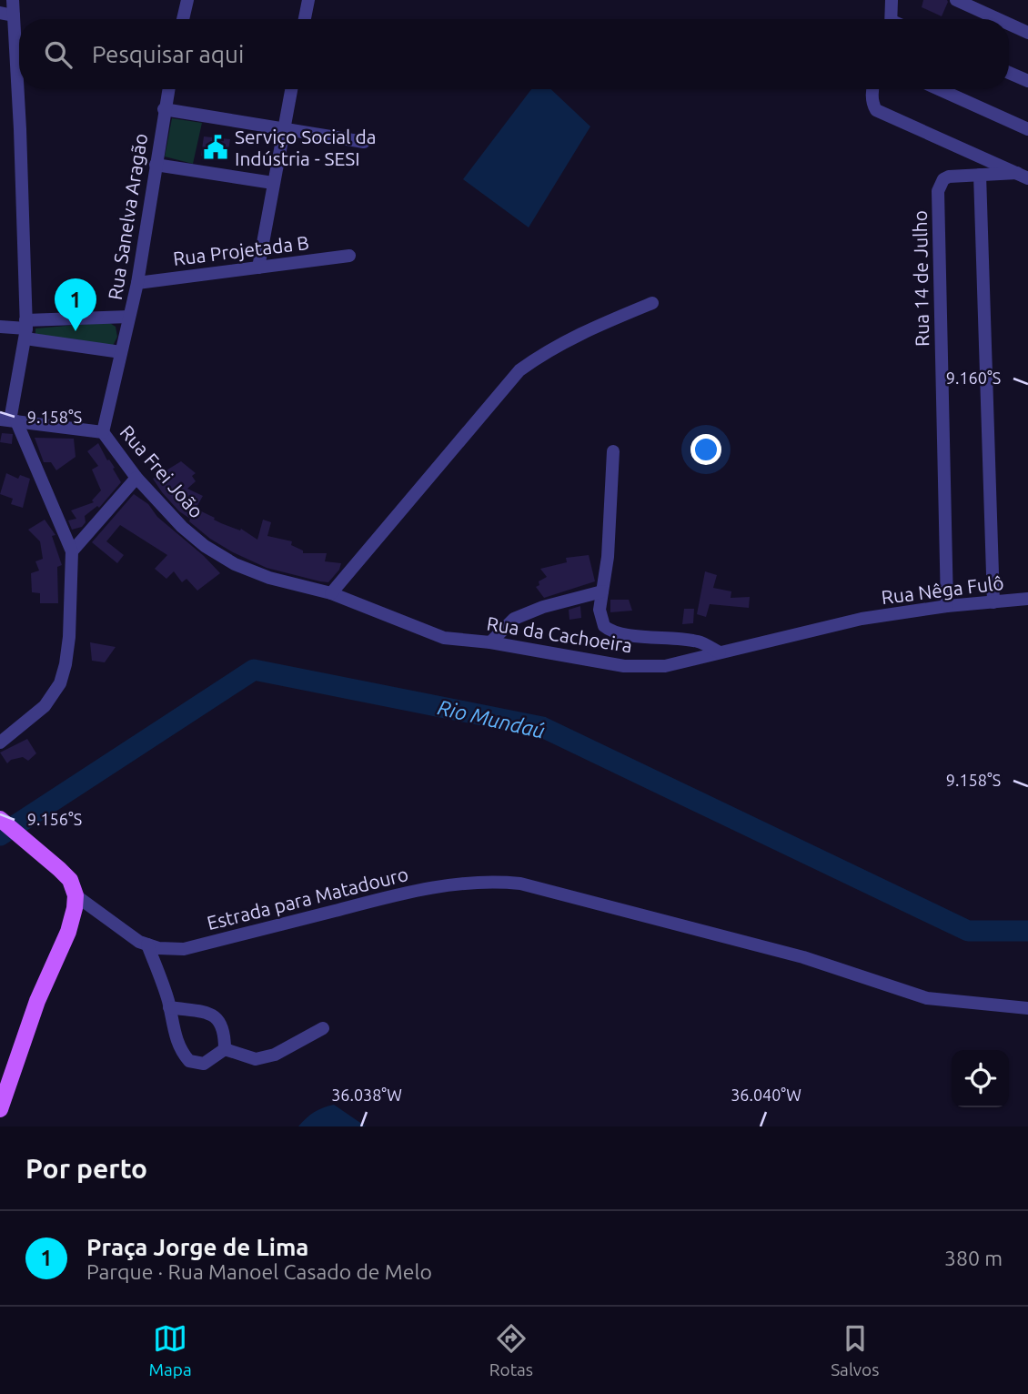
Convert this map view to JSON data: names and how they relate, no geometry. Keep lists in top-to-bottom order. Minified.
{"streets":{"street":["Rua Sanelva Aragão","Rua Projetada B","Rua 14 de Julho","Rua Frei João","Rua Nêga Fulô","Rua da Cachoeira","Estrada para Matadouro"]},"crossings":[["Rua Sanelva Aragão","Rua Projetada B"],["Rua Sanelva Aragão","Rua Frei João"],["Rua 14 de Julho","Rua Nêga Fulô"],["Rua Frei João","Rua da Cachoeira"],["Rua Nêga Fulô","Rua da Cachoeira"]],"water":["Rio Mundaú"],"places":{"public building":["Serviço Social da Indústria - SESI"]},"page":{"search":"Pesquisar aqui","pins":"1","heading":"Por perto","list":[{"mark":"1","name":"Praça Jorge de Lima","note":"Parque · Rua Manoel Casado de Melo","value":"380 m"}],"nav":["Mapa","Rotas","Salvos"]},"coordinates":["9.160°S","9.158°S","9.156°S","36.038°W","36.040°W"]}
